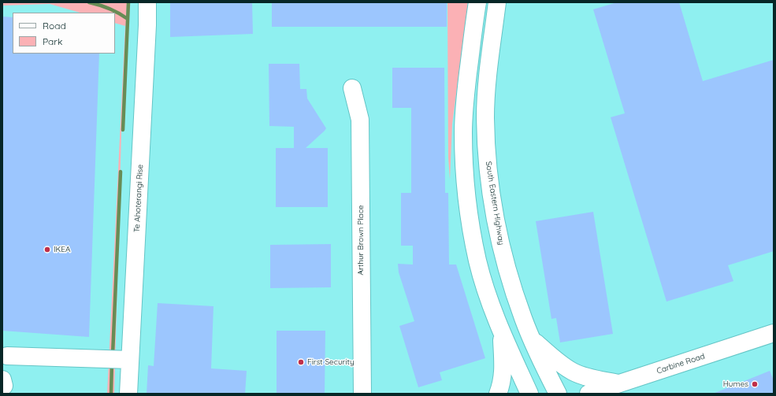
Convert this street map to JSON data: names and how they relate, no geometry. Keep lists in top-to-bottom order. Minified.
{"streets":{"main road":["Te Ahoterangi Rise","South Eastern Highway","Arthur Brown Place","Carbine Road"]},"places":["IKEA","First Security","Humes"],"legend":["Road","Park"]}
